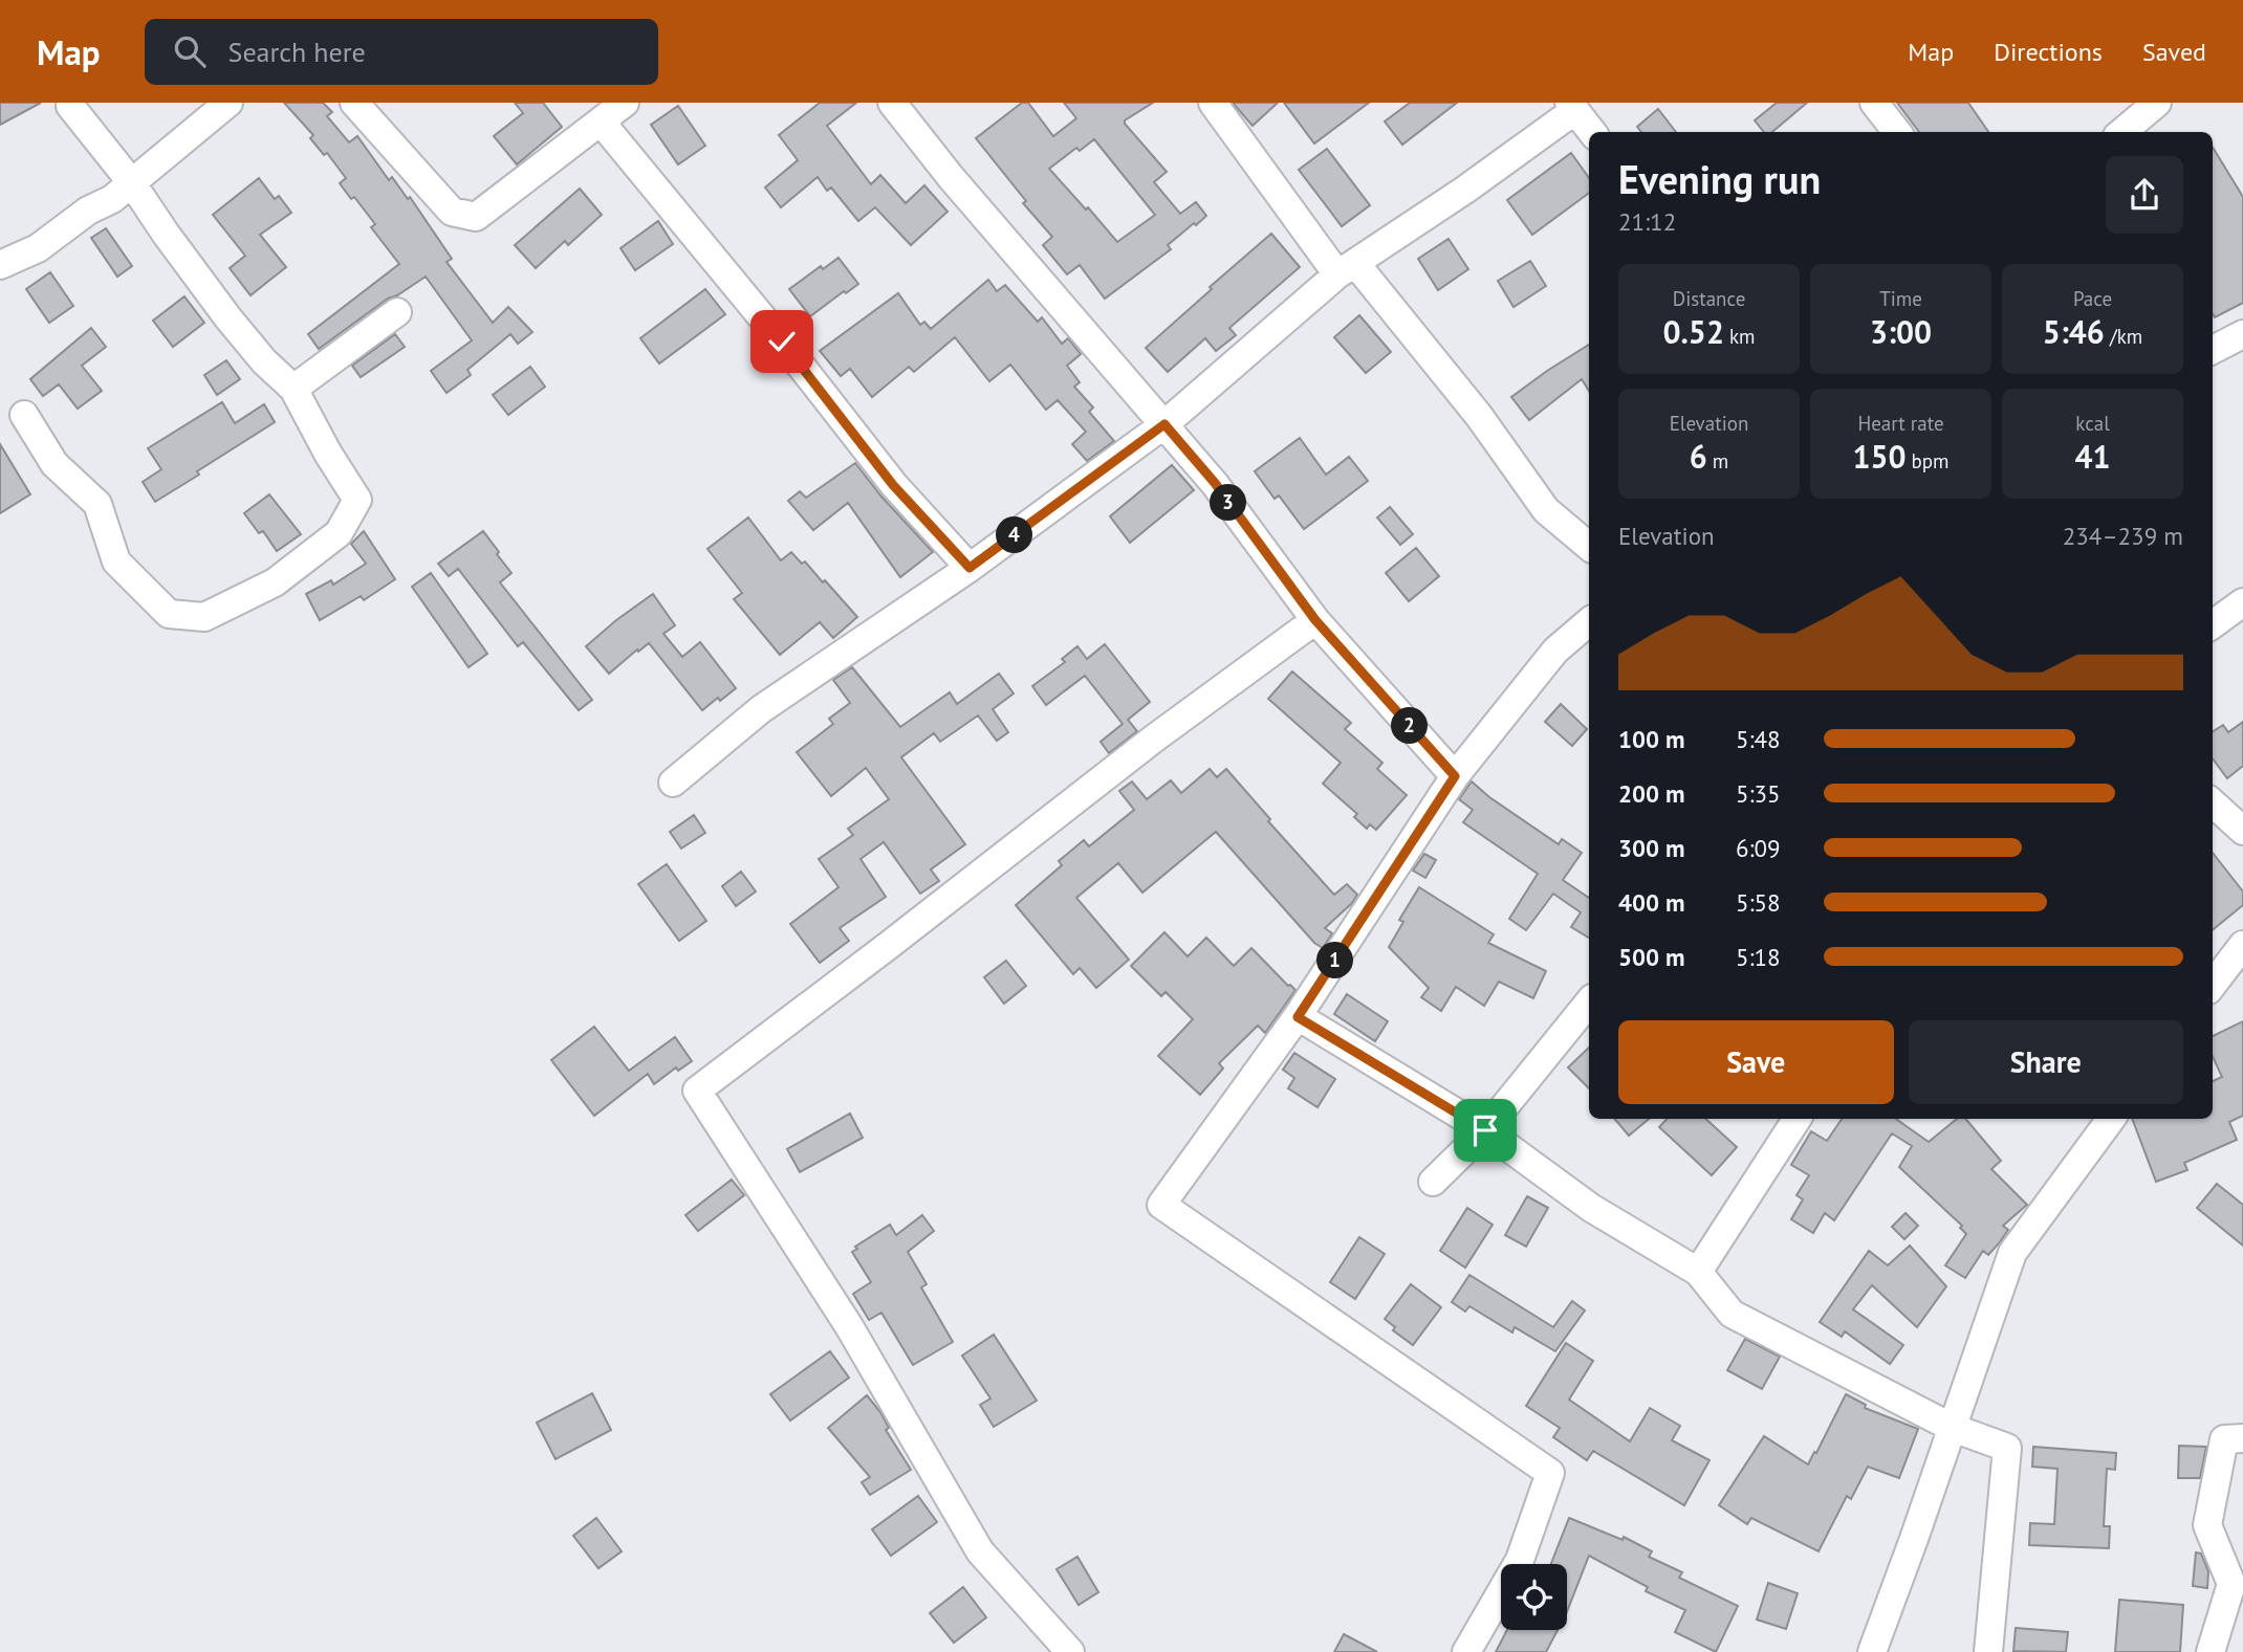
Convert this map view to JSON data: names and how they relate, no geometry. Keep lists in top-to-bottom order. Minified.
{"page":{"header":"Map","search":"Search here","nav":["Map","Directions","Saved"],"heading":["Evening run","21:12"],"stats":[["Distance","0.52 km"],["Time","3:00"],["Pace","5:46 /km"],["Elevation","6 m"],["Heart rate","150 bpm"],["kcal","41"]],"pins":["3","4","2","1"],"chart":["Elevation","234–239 m"],"list":[{"name":"100 m","note":"5:48"},{"name":"200 m","note":"5:35"},{"name":"300 m","note":"6:09"},{"name":"400 m","note":"5:58"},{"name":"500 m","note":"5:18"}],"buttons":["Save","Share"]}}
